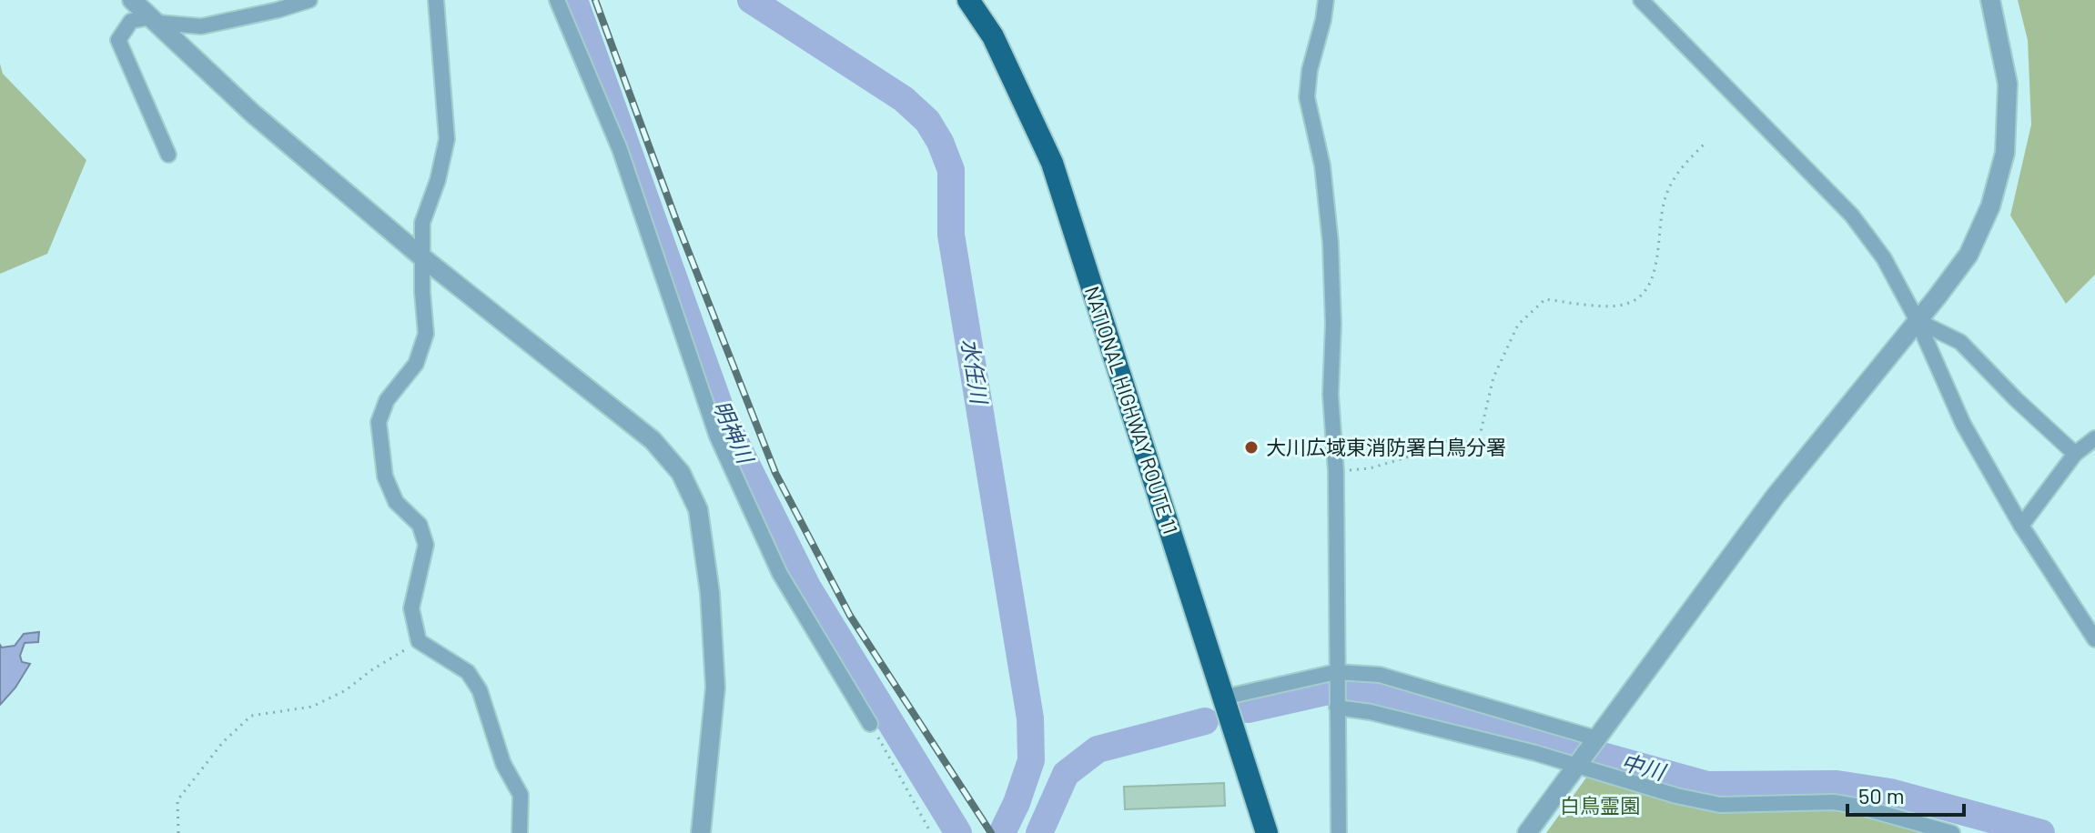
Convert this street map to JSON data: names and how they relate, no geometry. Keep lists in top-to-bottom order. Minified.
{"streets":{"highway":["NATIONAL HIGHWAY ROUTE 11"]},"water":["水任川","明神川","中川"],"parks":["白鳥霊園"],"places":["大川広域東消防署白鳥分署"],"scale_bar":"50 m"}
